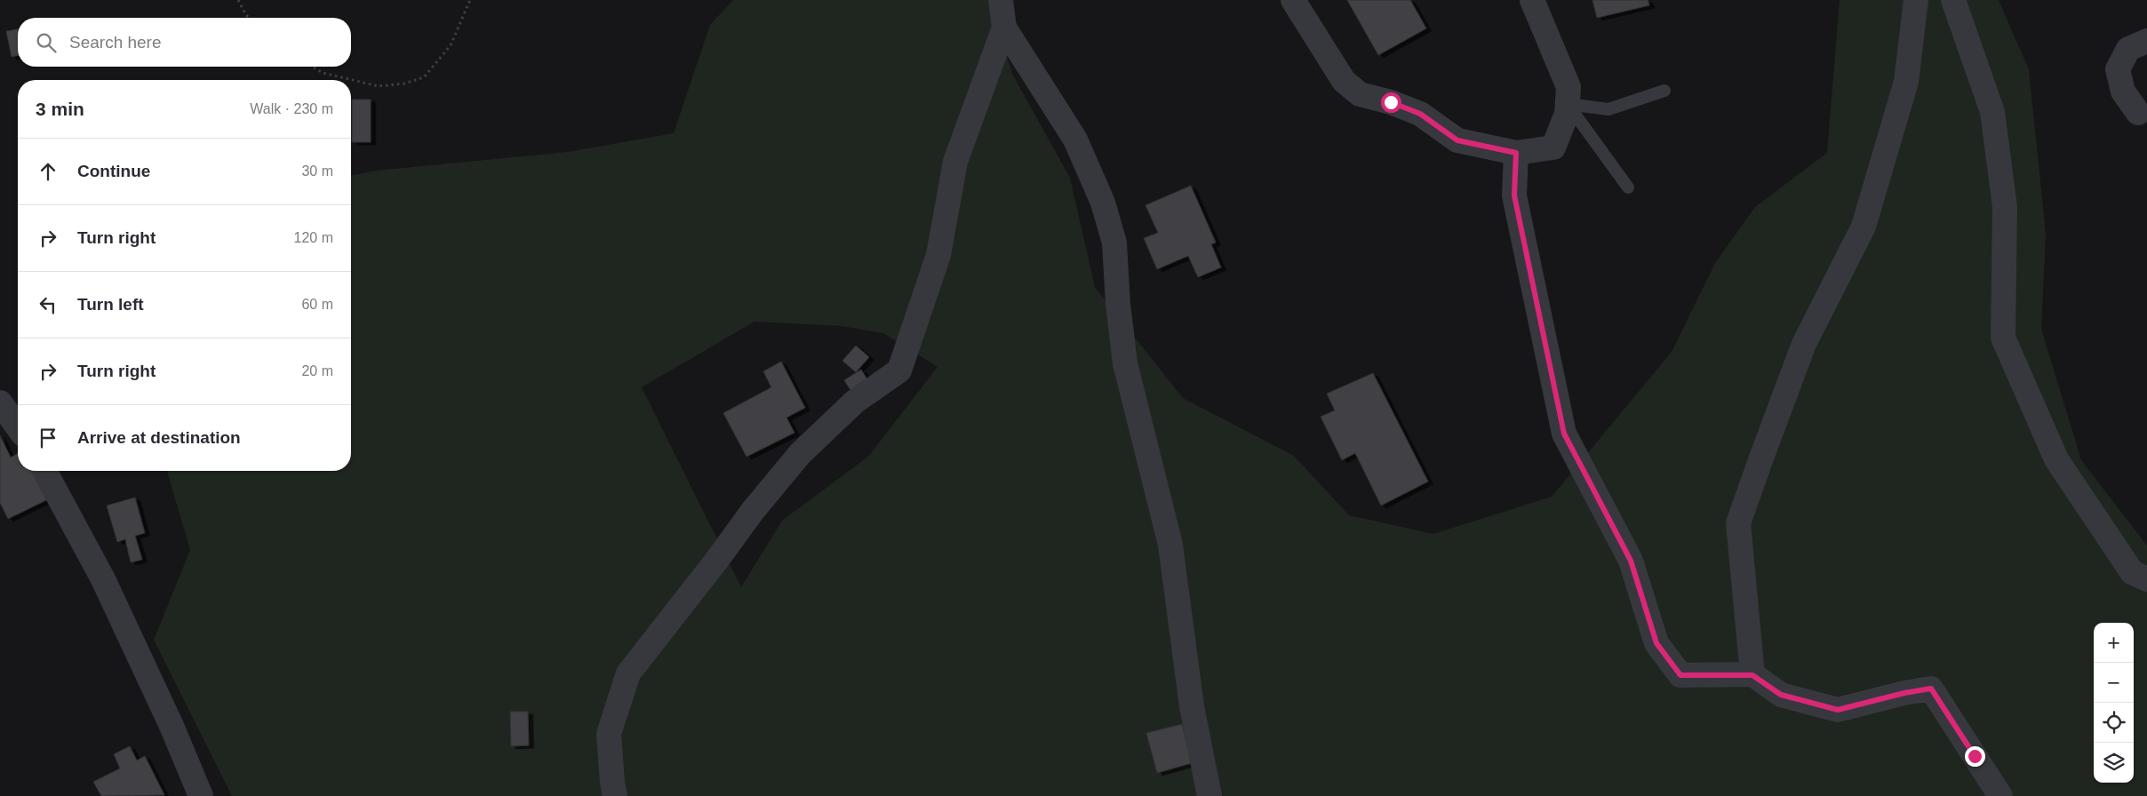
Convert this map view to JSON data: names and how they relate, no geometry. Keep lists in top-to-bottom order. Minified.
{"page":{"search":"Search here","heading":["3 min","Walk · 230 m"],"list":[["Continue","30 m"],["Turn right","120 m"],["Turn left","60 m"],["Turn right","20 m"],"Arrive at destination"],"map_buttons":["+","−"]}}
